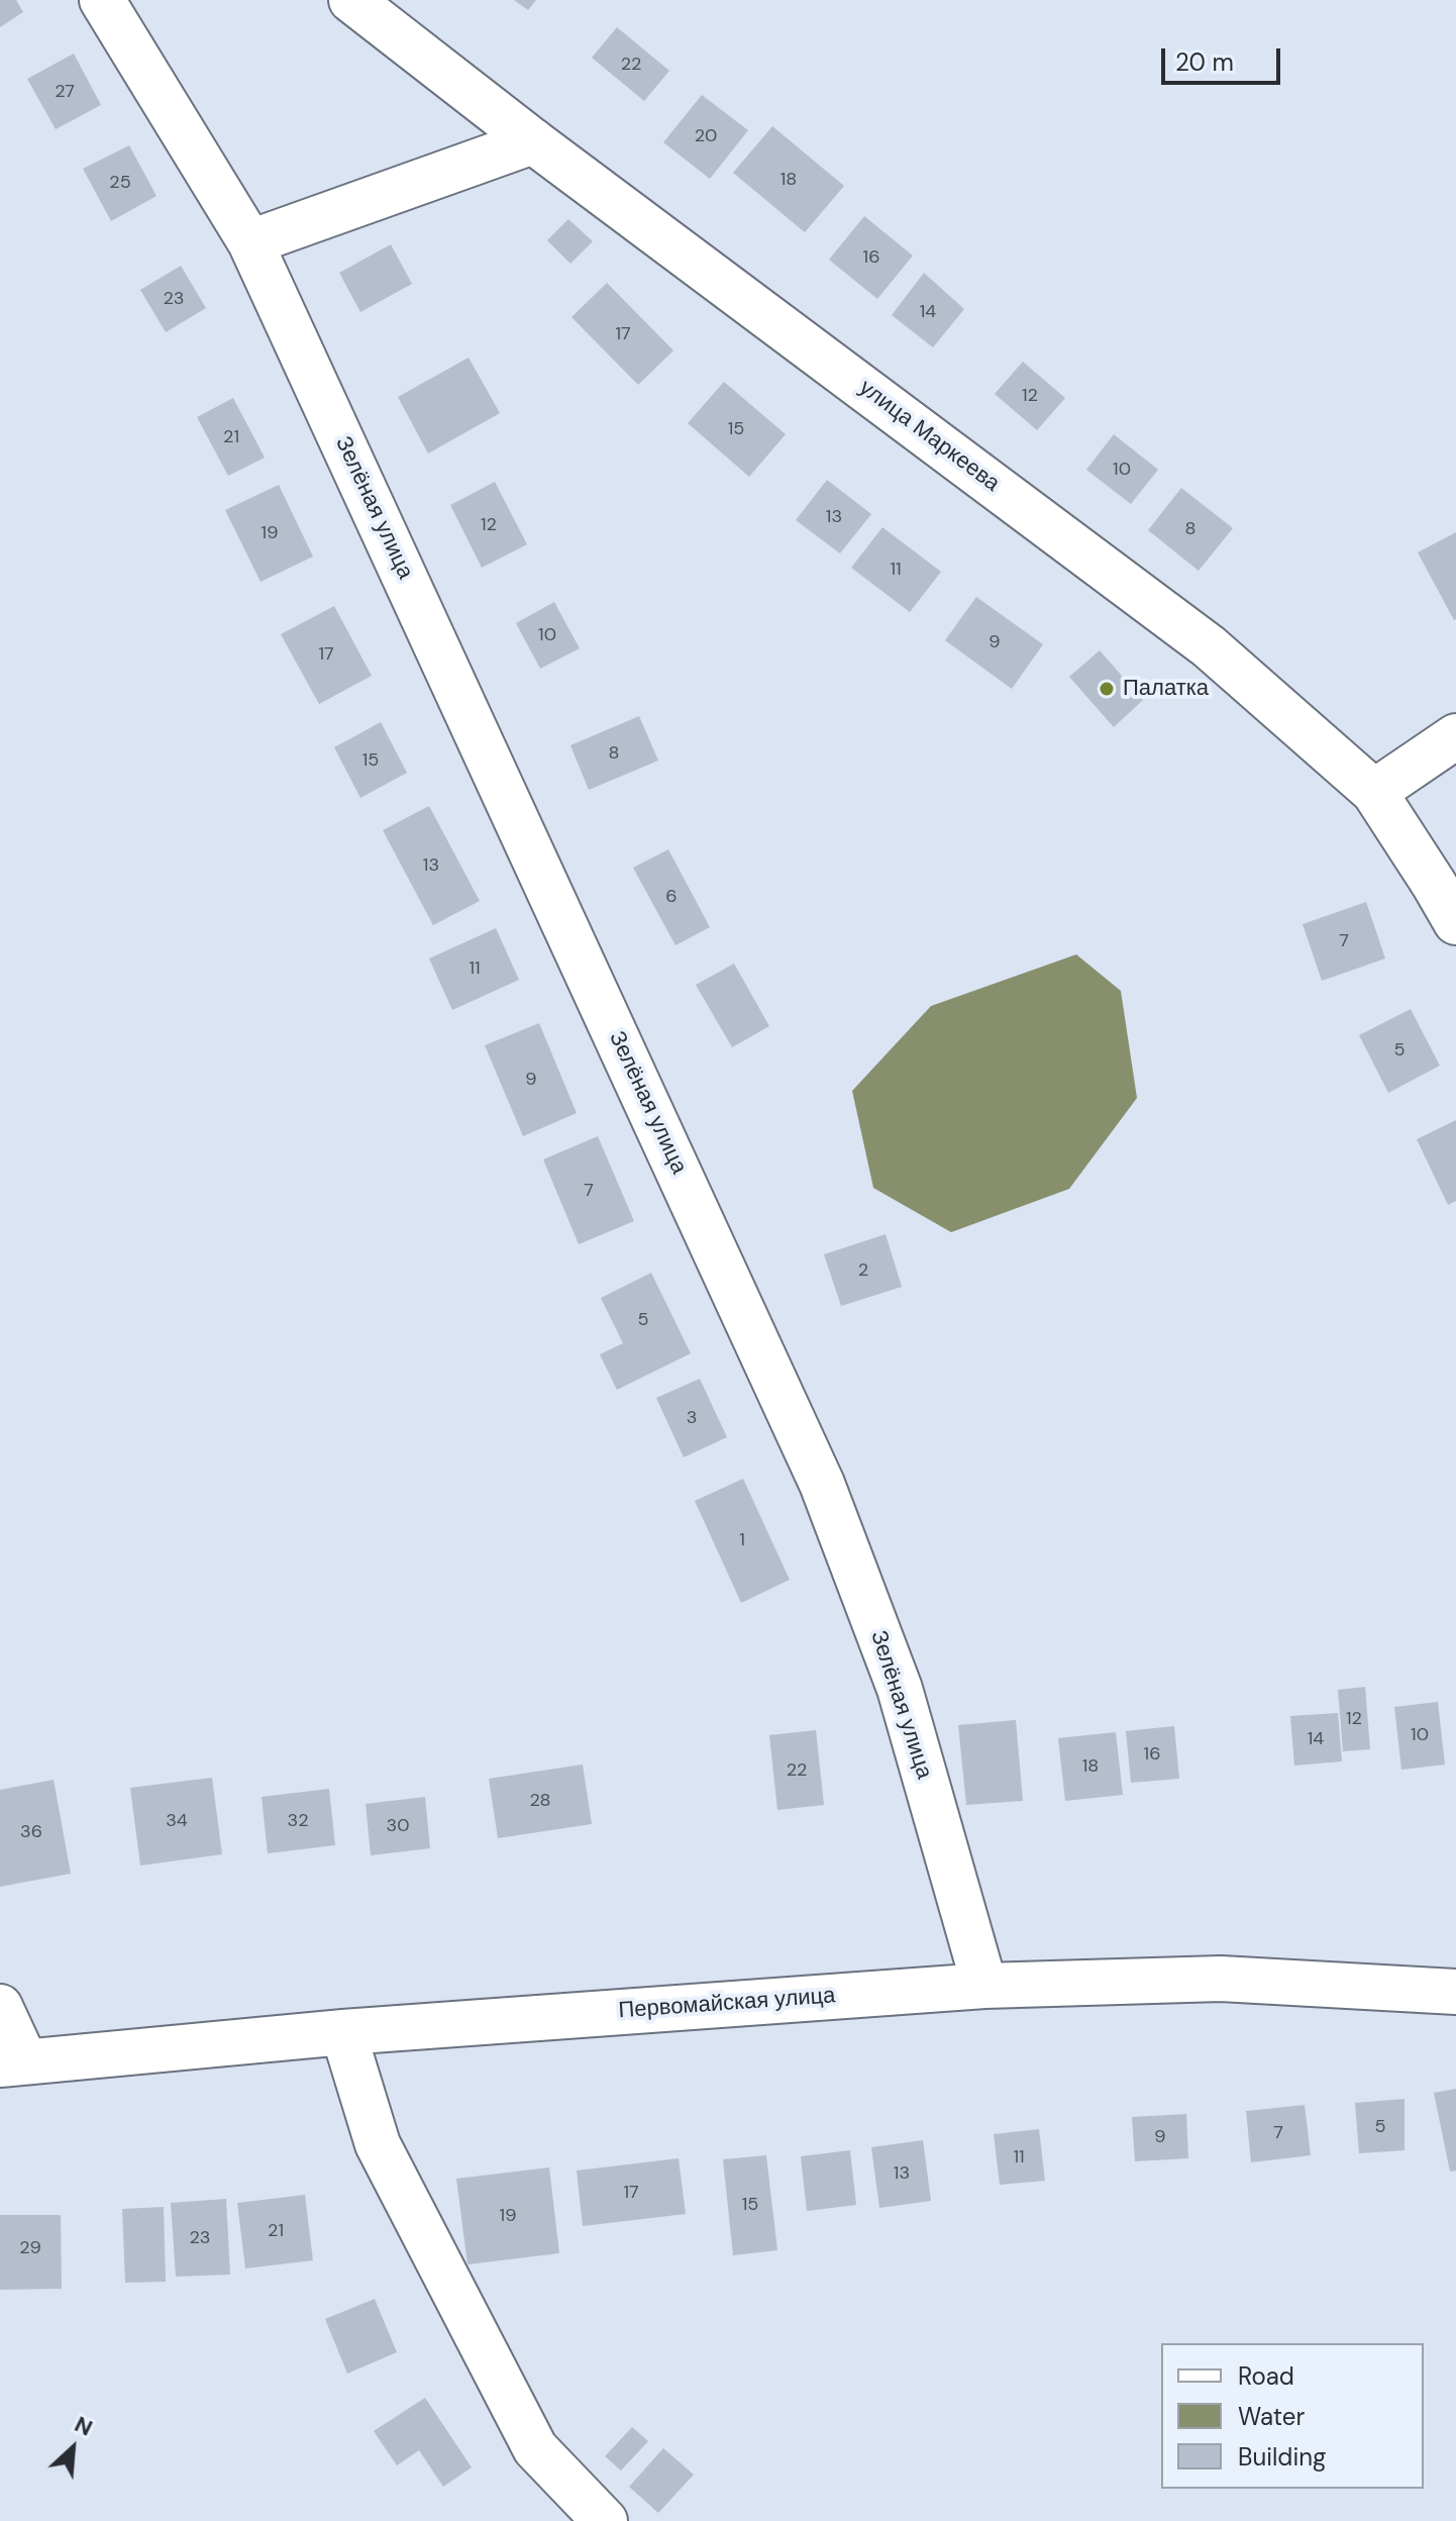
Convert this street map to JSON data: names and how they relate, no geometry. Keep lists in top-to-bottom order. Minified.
{"streets":{"street":["улица Маркеева","Зелёная улица","Первомайская улица"]},"crossings":[["Зелёная улица","Первомайская улица"]],"places":["Палатка"],"house_numbers":["22","27","20","18","25","16","23","14","17","12","15","21","10","13","12","8","19","11","10","9","17","8","15","13","6","7","11","5","9","7","2","5","3","1","12","10","14","16","18","22","28","34","32","30","36","5","7","9","11","13","17","15","19","21","23","29"],"legend":["Road","Water","Building"],"scale_bar":"20 m","north":"top right"}
